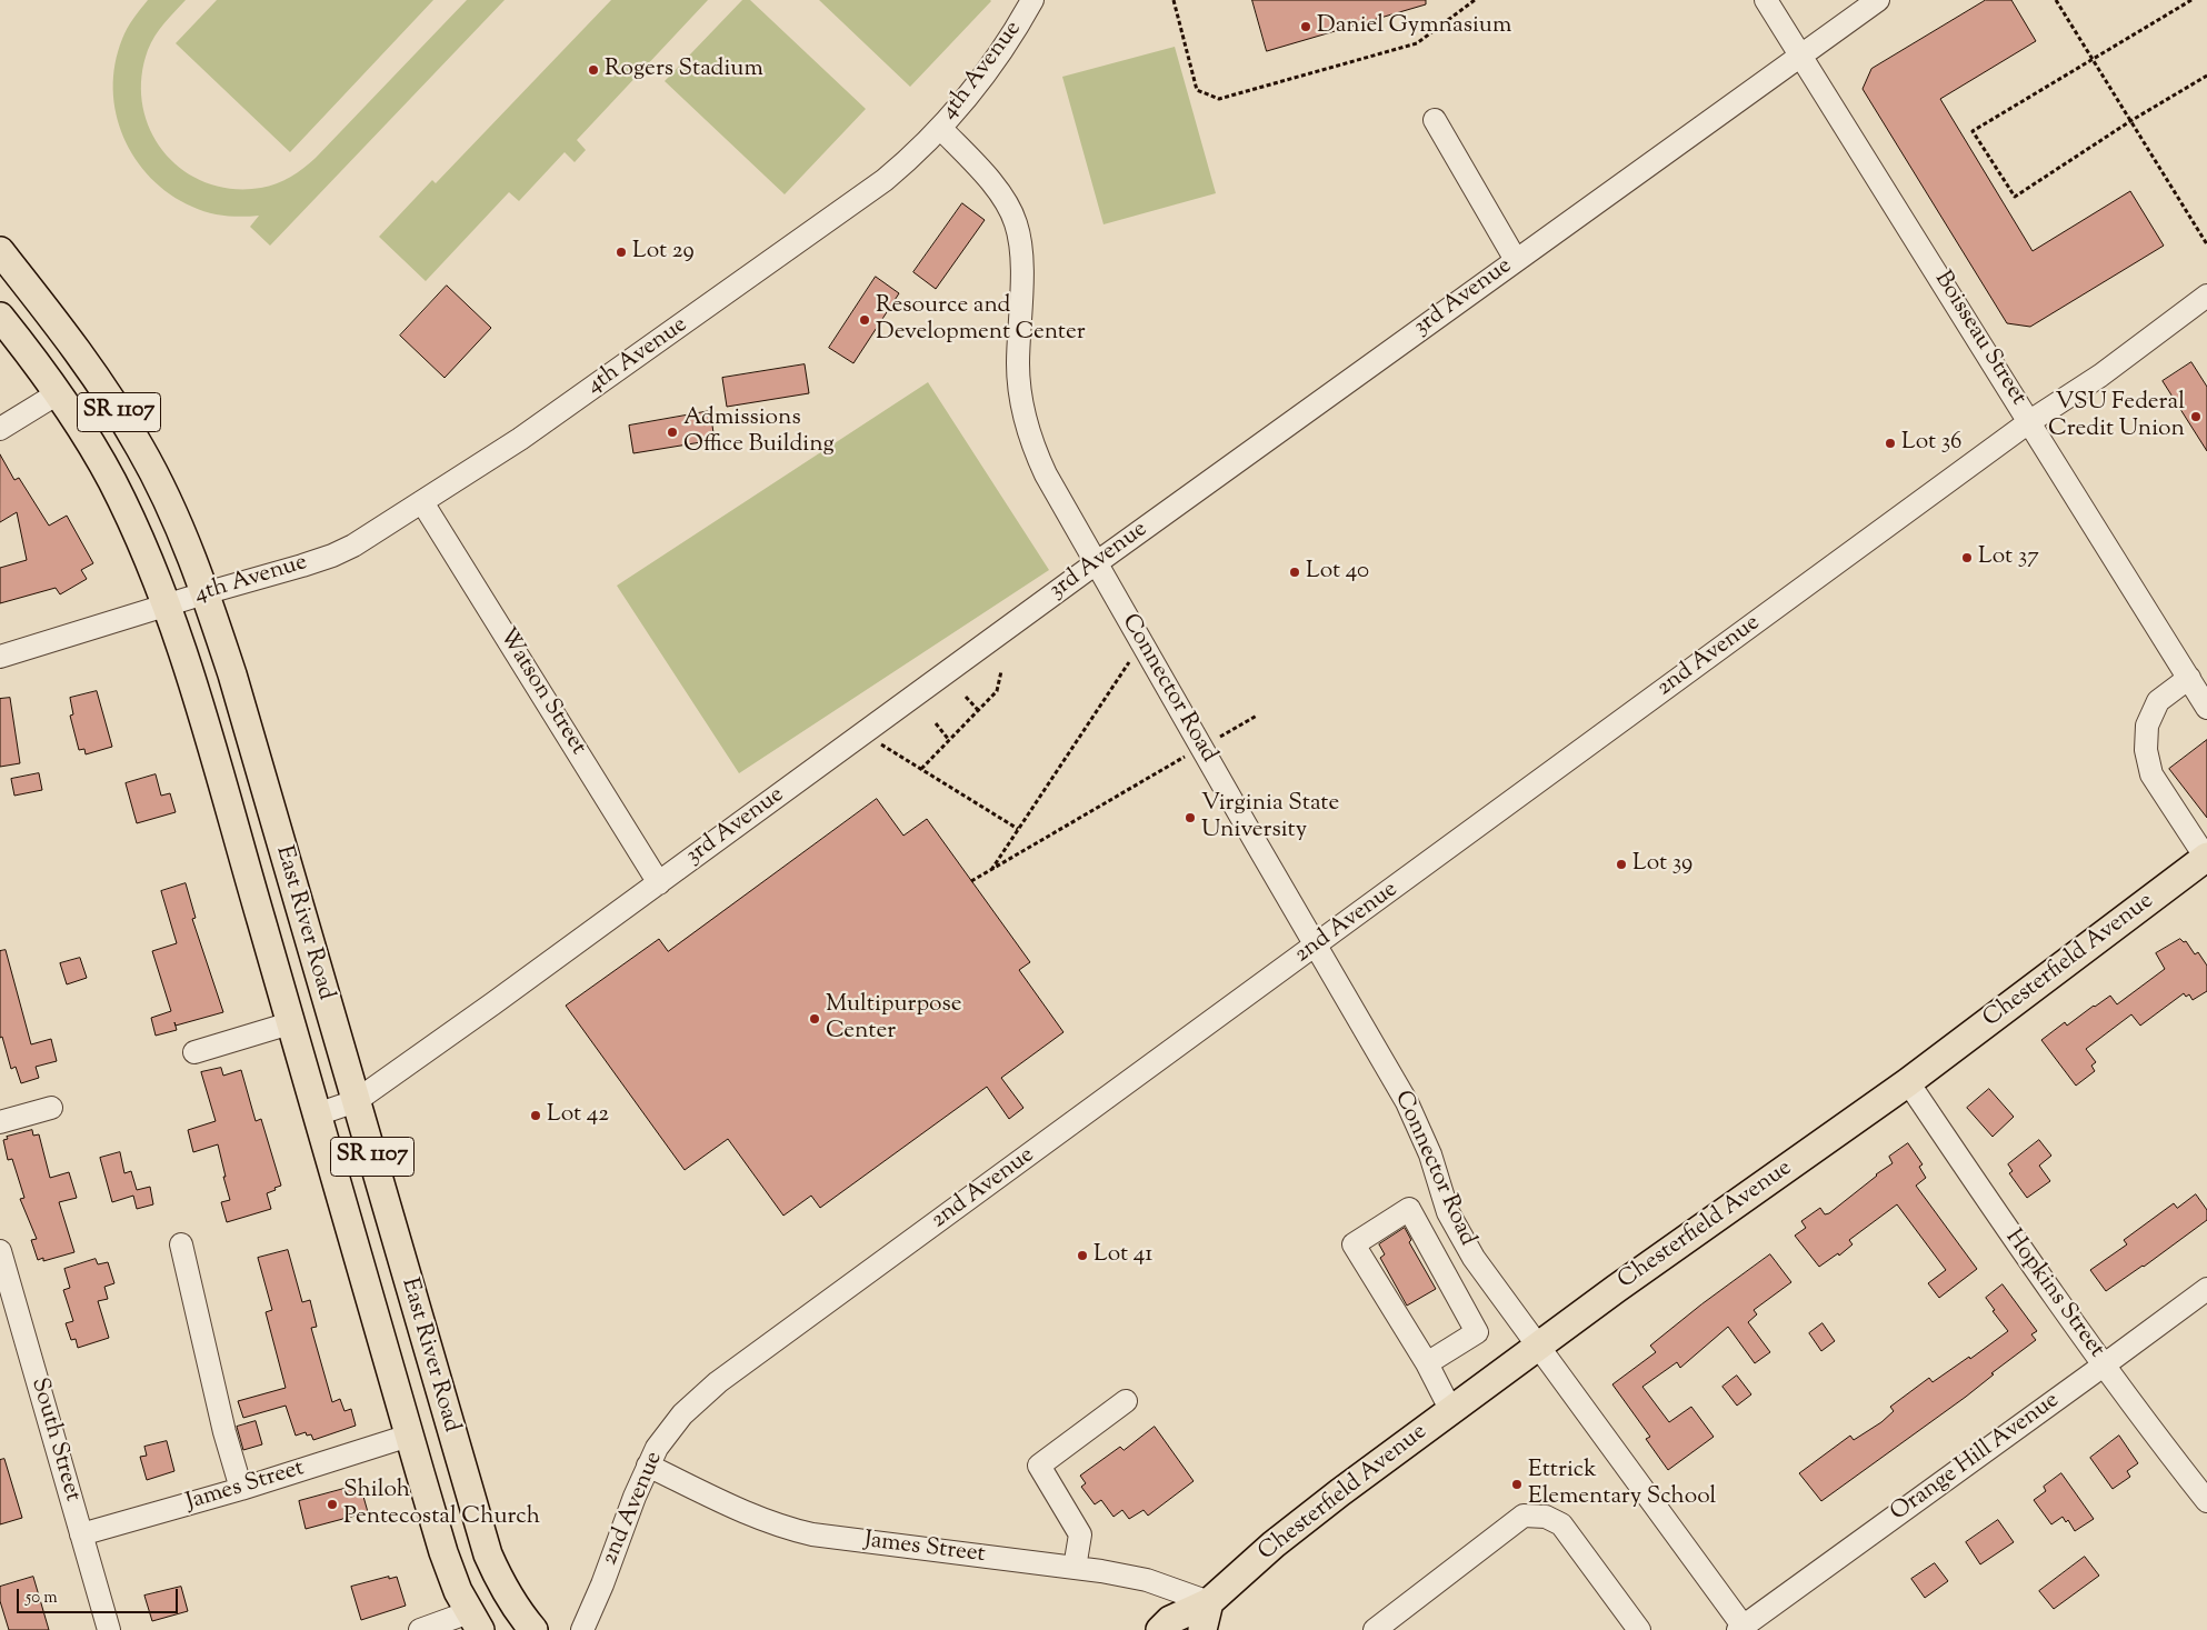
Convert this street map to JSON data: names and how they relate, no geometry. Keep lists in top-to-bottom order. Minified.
{"streets":{"main road":["SR 1107","East River Road","Chesterfield Avenue"],"street":["4th Avenue","3rd Avenue","Boisseau Street","2nd Avenue","Connector Road","Watson Street","Hopkins Street","South Street","Orange Hill Avenue","James Street"]},"crossings":[["4th Avenue","Connector Road"],["4th Avenue","Watson Street"],["4th Avenue","East River Road"],["3rd Avenue","Boisseau Street"],["3rd Avenue","Connector Road"],["3rd Avenue","Watson Street"],["3rd Avenue","East River Road"],["Boisseau Street","2nd Avenue"],["2nd Avenue","Connector Road"],["2nd Avenue","James Street"],["Connector Road","Chesterfield Avenue"],["Connector Road","Orange Hill Avenue"],["East River Road","James Street"],["Chesterfield Avenue","Hopkins Street"],["Chesterfield Avenue","James Street"],["Hopkins Street","Orange Hill Avenue"],["South Street","James Street"]],"places":["Daniel Gymnasium","Rogers Stadium","Lot 29","Resource and Development Center","VSU Federal Credit Union","Admissions Office Building","Lot 36","Lot 37","Lot 40","Virginia State University","Lot 39","Multipurpose Center","Lot 42","Lot 41","Ettrick Elementary School","Shiloh Pentecostal Church"],"scale_bar":"50 m"}
